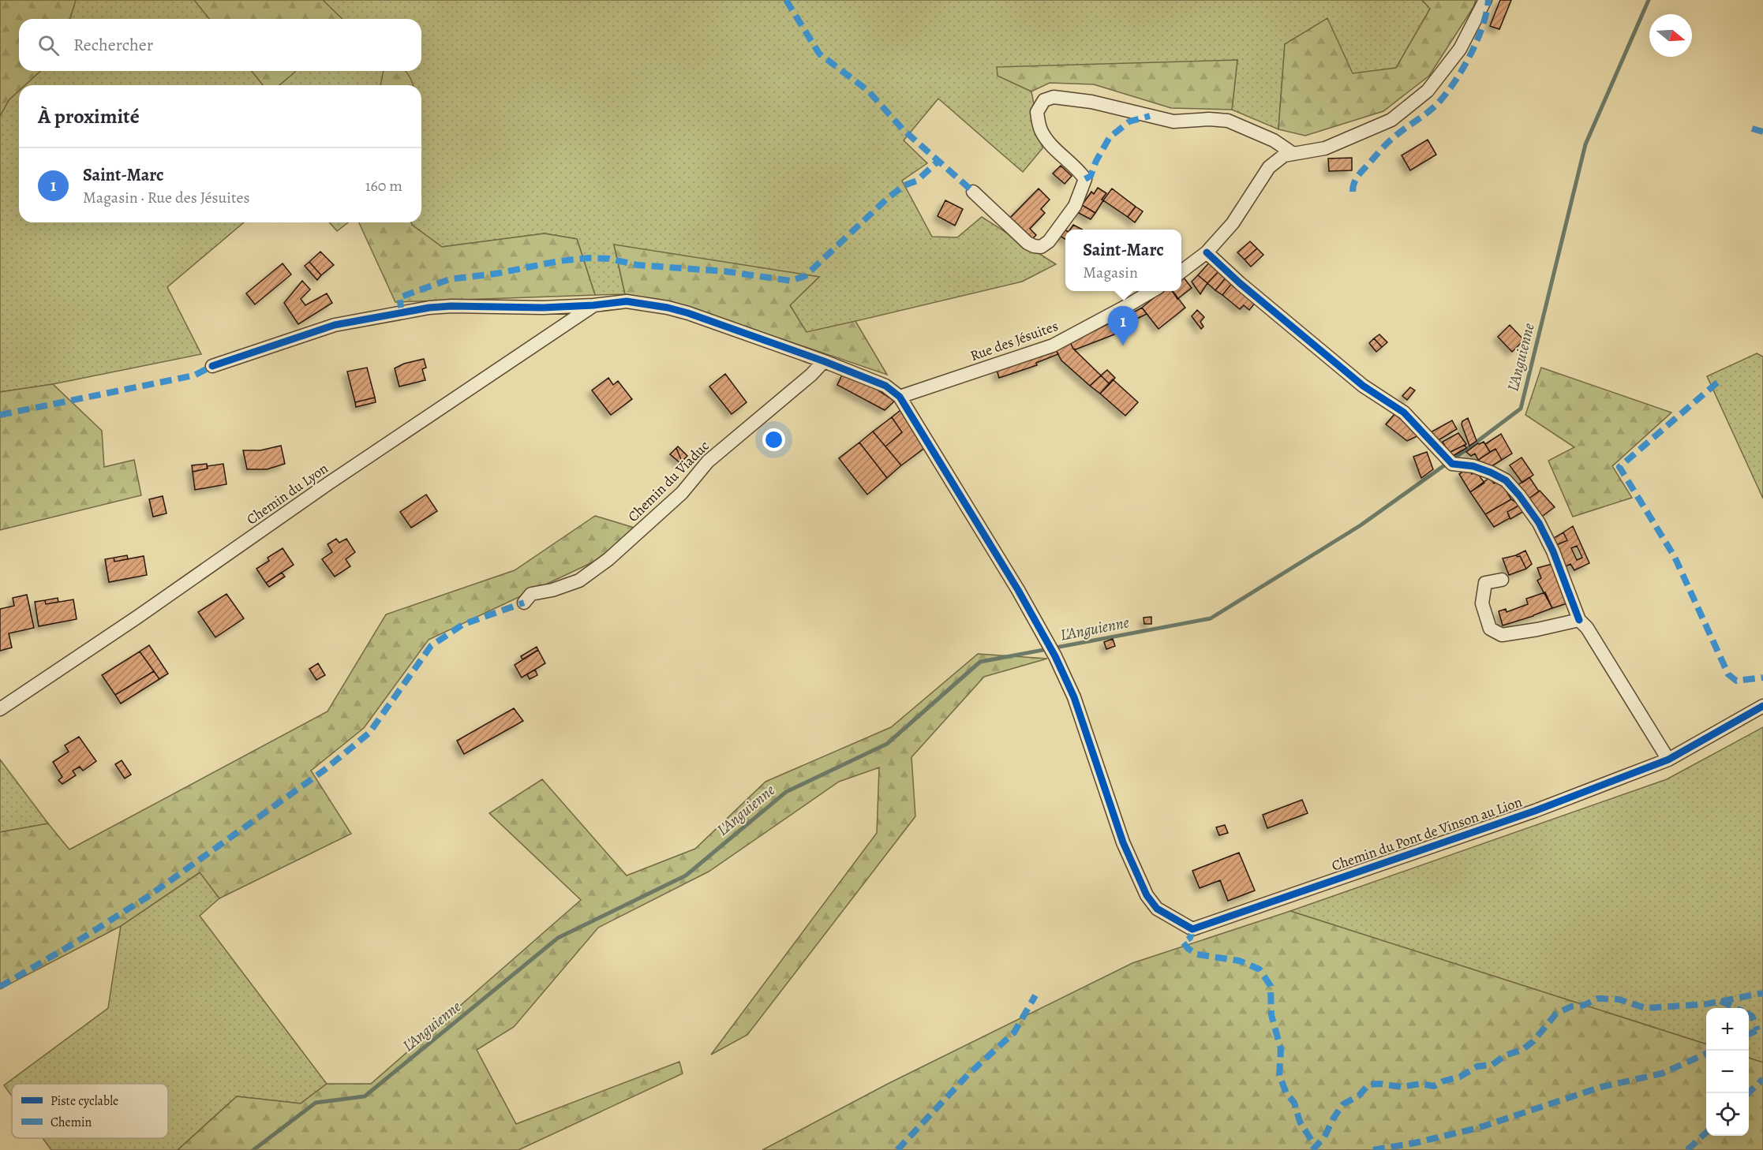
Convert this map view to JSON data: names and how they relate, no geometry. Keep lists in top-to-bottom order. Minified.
{"streets":{"street":["Rue des Jésuites","Chemin du Viaduc","Chemin du Lyon","Chemin du Pont de Vinson au Lion"]},"crossings":[["Rue des Jésuites","Chemin du Pont de Vinson au Lion"]],"water":["L'Anguienne"],"legend":["Piste cyclable","Chemin"],"north":"right","page":{"search":"Rechercher","heading":"À proximité","list":[{"mark":"1","name":"Saint-Marc","note":"Magasin · Rue des Jésuites","value":"160 m"}],"popup":["Saint-Marc","Magasin"],"pins":"1","map_buttons":["+","−"]}}
